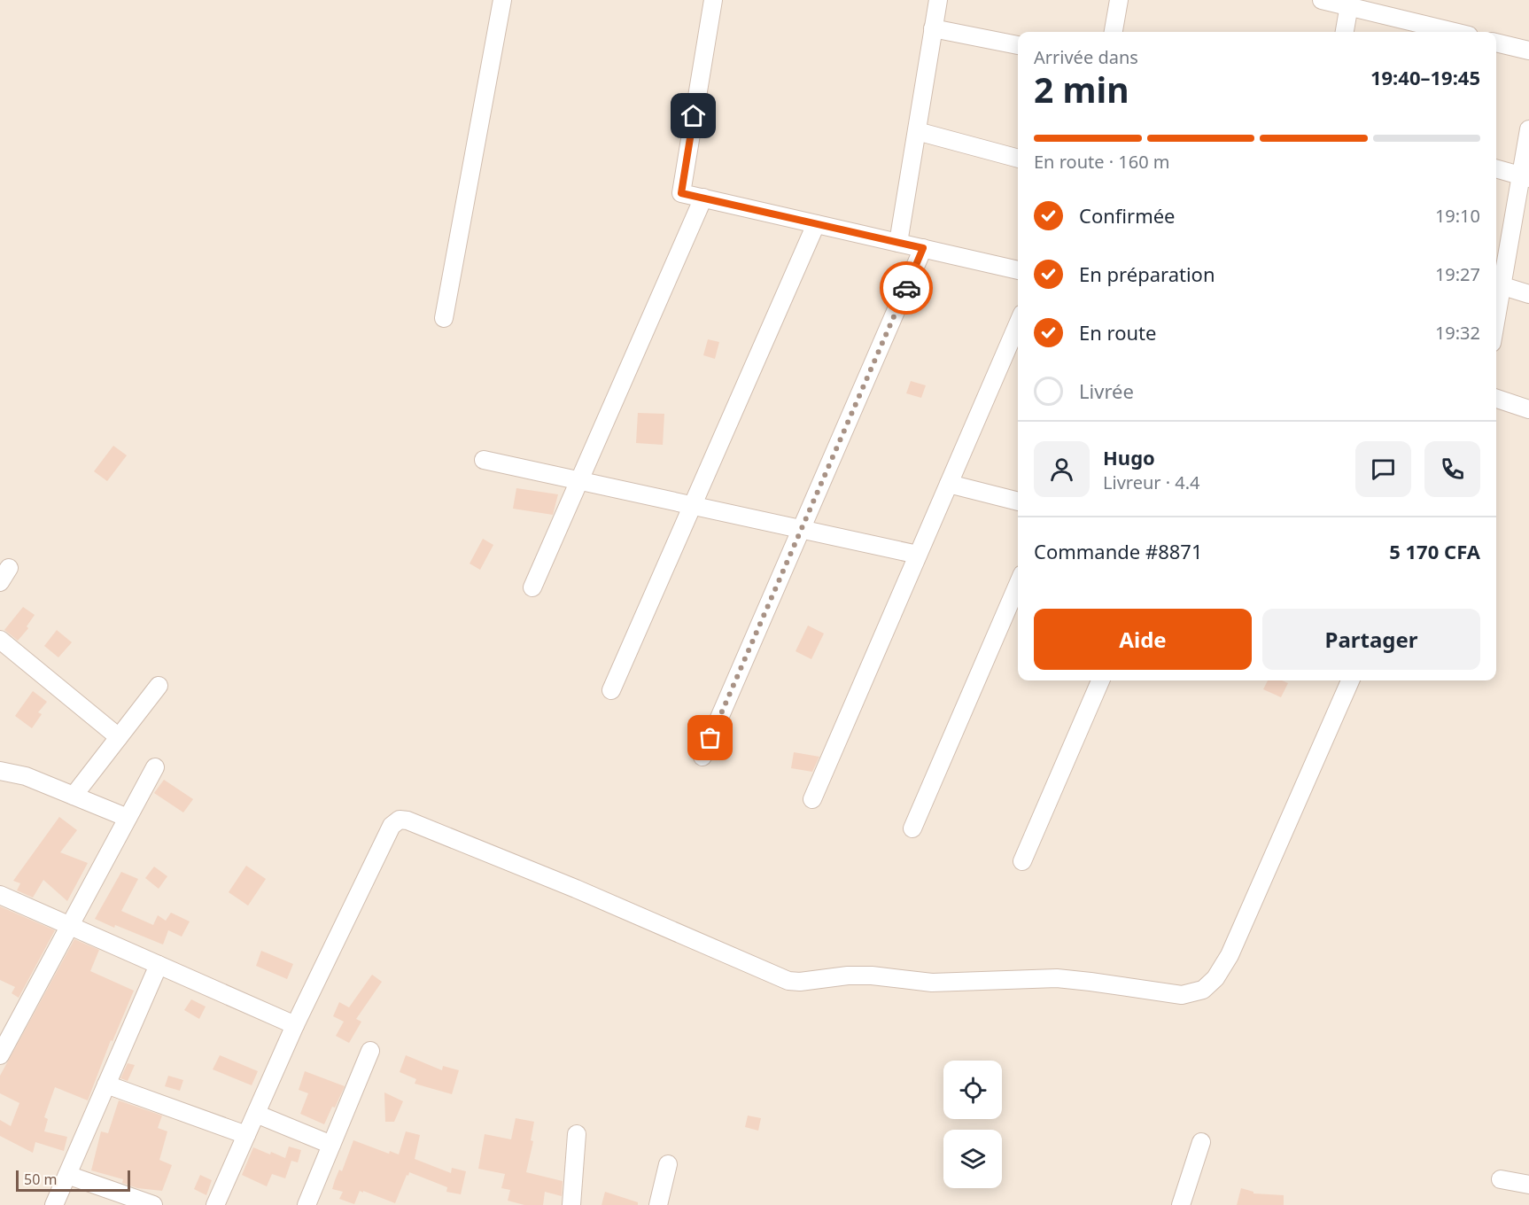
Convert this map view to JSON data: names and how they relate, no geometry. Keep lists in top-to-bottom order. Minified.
{"scale_bar":"50 m","page":{"heading":["2 min","Arrivée dans","19:40–19:45"],"panel":["Hugo","Livreur · 4.4","Commande #8871","5 170 CFA"],"bar":"En route · 160 m","list":[["Confirmée","19:10"],["En préparation","19:27"],["En route","19:32"],"Livrée"],"buttons":["Aide","Partager"],"scale":"50 m"}}
